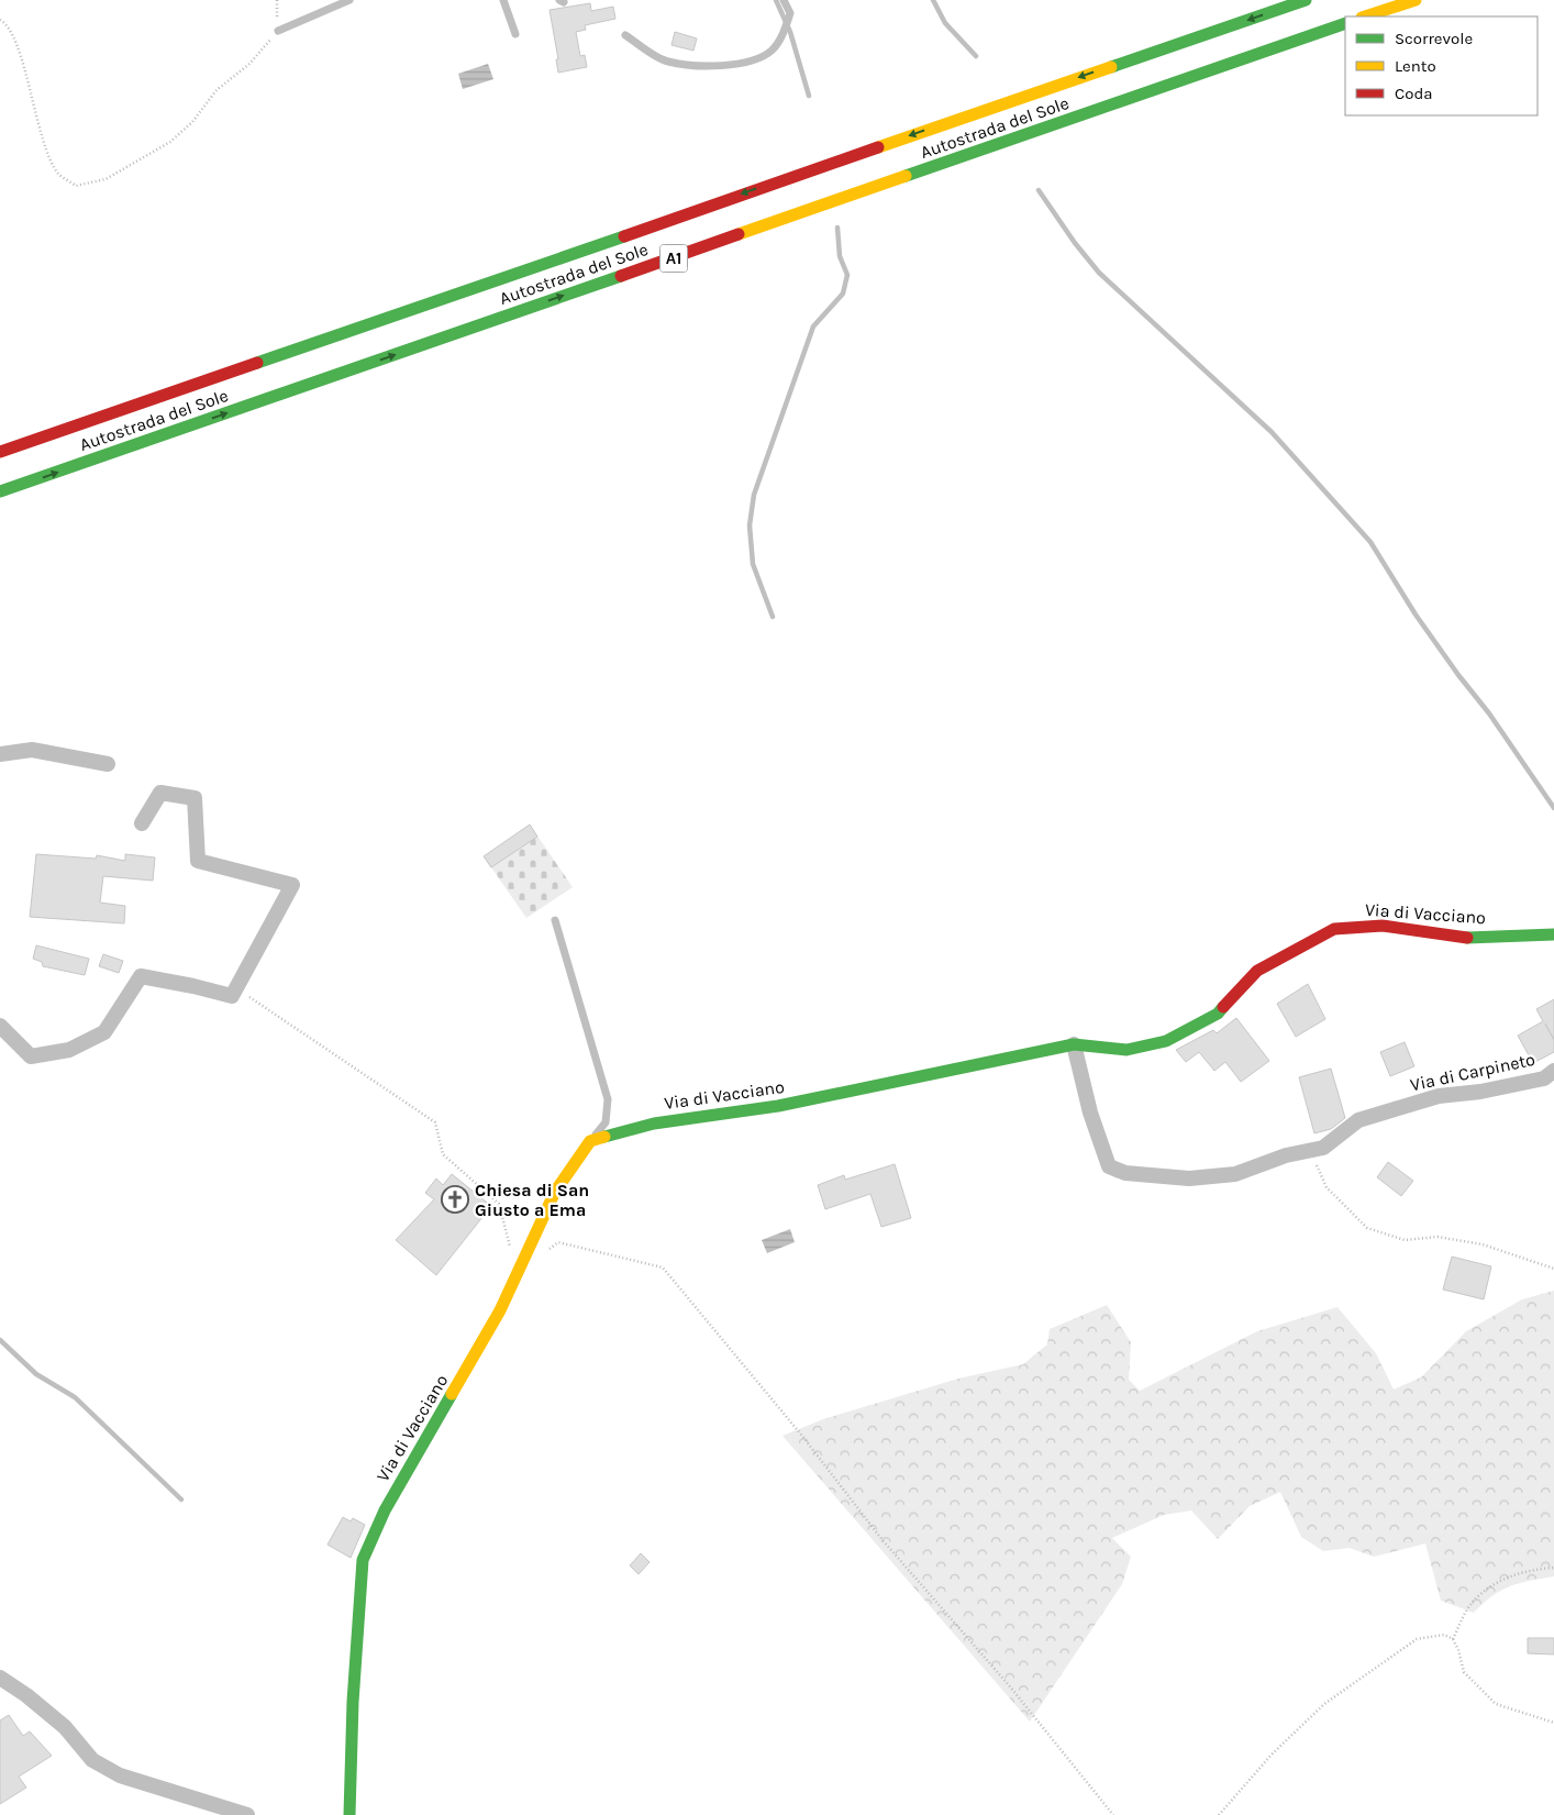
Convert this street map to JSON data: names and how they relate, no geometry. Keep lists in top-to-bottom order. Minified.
{"streets":{"main road":["Autostrada del Sole","A1","Via di Vacciano"],"street":["Via di Carpineto"]},"crossings":[["Via di Vacciano","Via di Carpineto"]],"places":{"church":["Chiesa di San Giusto a Ema"]},"legend":["Scorrevole","Lento","Coda"]}
